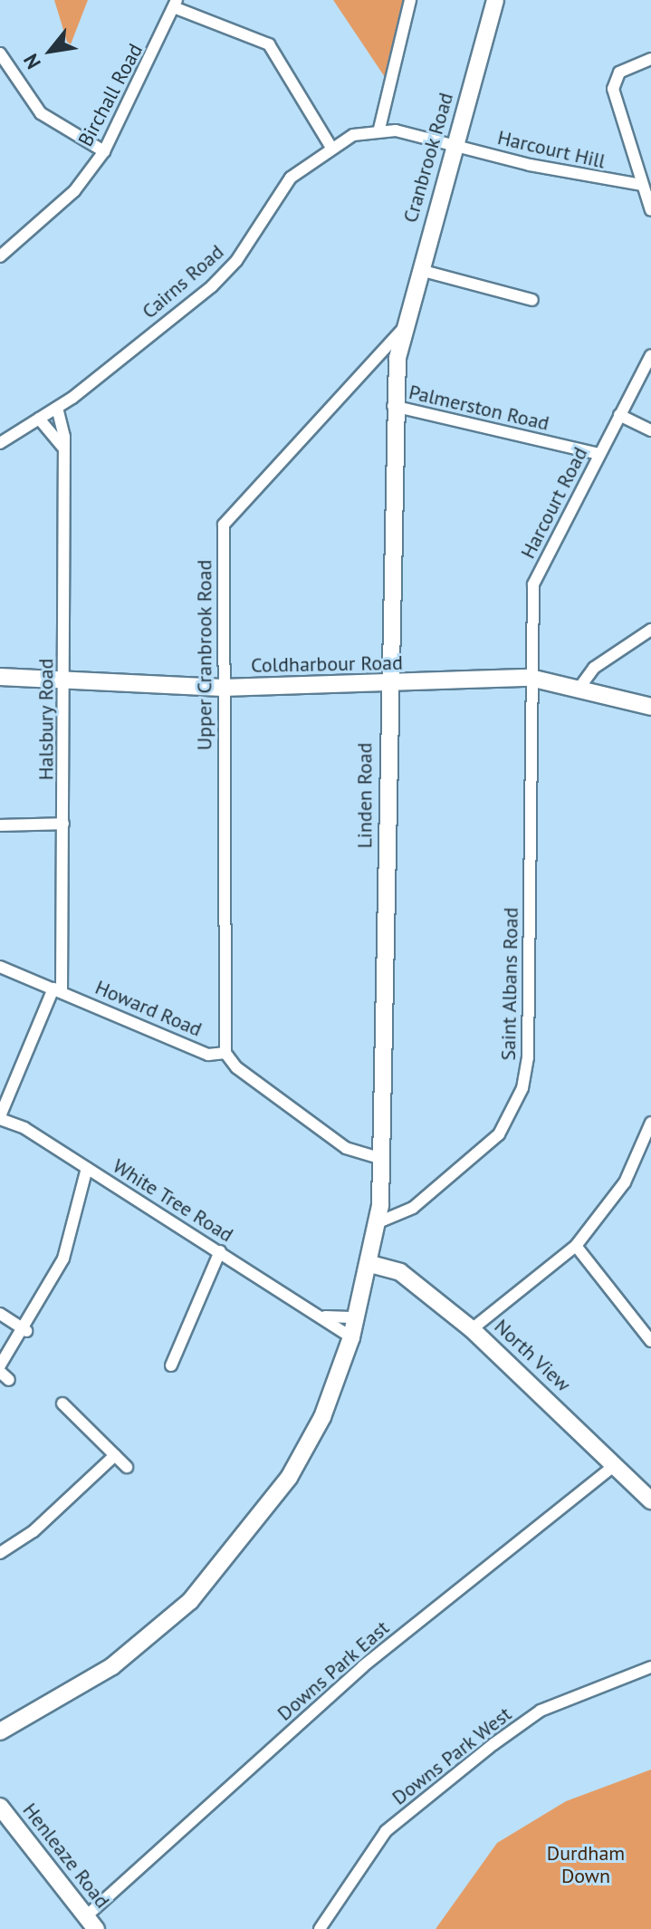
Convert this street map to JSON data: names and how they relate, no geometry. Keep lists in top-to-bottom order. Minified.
{"streets":{"main road":["Cranbrook Road","Coldharbour Road","Linden Road","North View","Henleaze Road"],"street":["Birchall Road","Harcourt Hill","Cairns Road","Palmerston Road","Harcourt Road","Upper Cranbrook Road","Halsbury Road","Saint Albans Road","Howard Road","White Tree Road","Downs Park East","Downs Park West"]},"crossings":[["Harcourt Hill","Cranbrook Road"],["Cranbrook Road","Upper Cranbrook Road"],["Cranbrook Road","Linden Road"],["Cairns Road","Halsbury Road"],["Palmerston Road","Harcourt Road"],["Palmerston Road","Linden Road"],["Harcourt Road","Coldharbour Road"],["Harcourt Road","Saint Albans Road"],["Upper Cranbrook Road","Coldharbour Road"],["Upper Cranbrook Road","Linden Road"],["Upper Cranbrook Road","Howard Road"],["Coldharbour Road","Halsbury Road"],["Coldharbour Road","Linden Road"],["Coldharbour Road","Saint Albans Road"],["Halsbury Road","Howard Road"],["Linden Road","Saint Albans Road"],["Linden Road","White Tree Road"],["Linden Road","North View"],["North View","Downs Park East"],["Downs Park East","Henleaze Road"]],"parks":["Durdham Down"],"north":"bottom left"}
